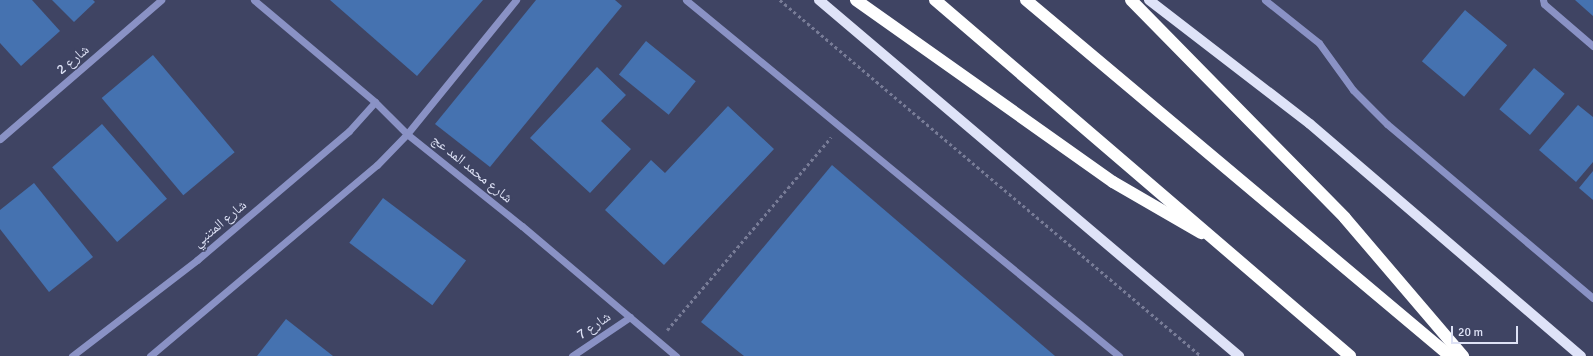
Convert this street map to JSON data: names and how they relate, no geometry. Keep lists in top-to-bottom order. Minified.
{"streets":{"street":["شارع 2","شارع محمد المد عج","شارع المتنبي","شارع 7"]},"crossings":[["شارع محمد المد عج","شارع المتنبي"],["شارع محمد المد عج","شارع 7"]],"scale_bar":"20 m"}
